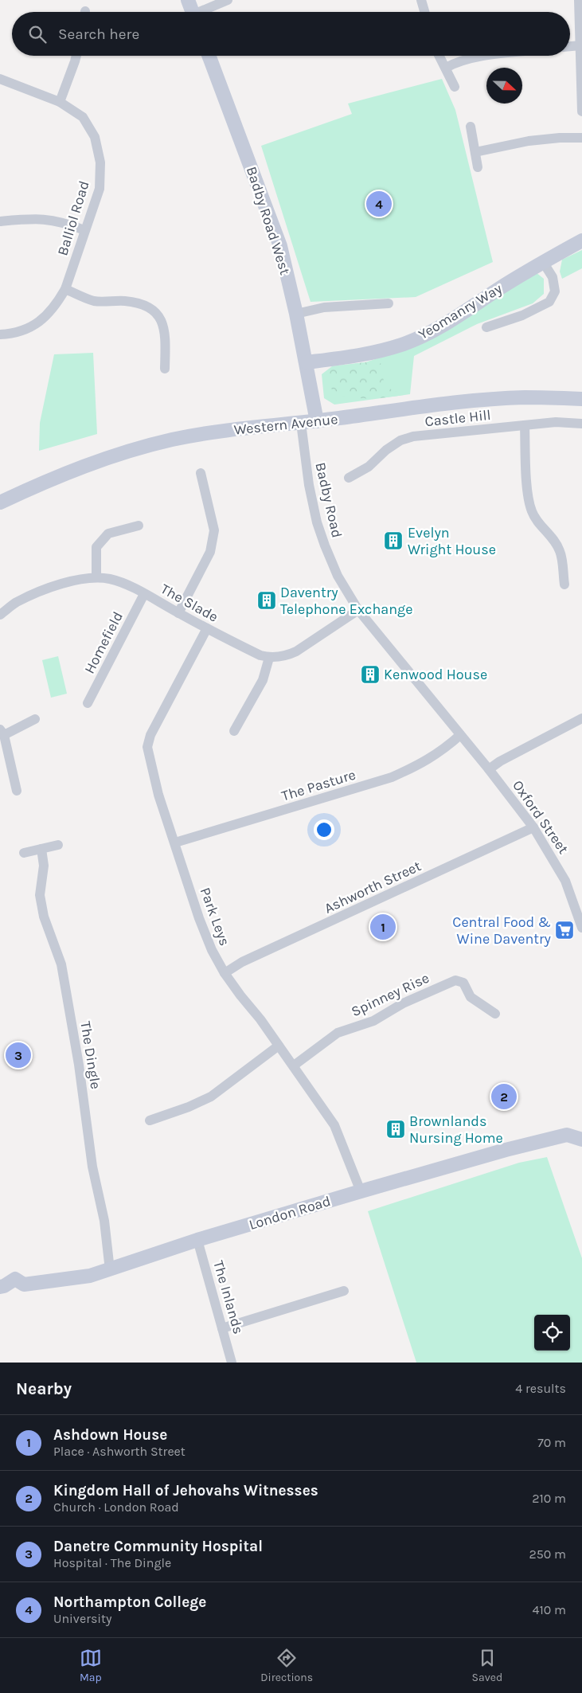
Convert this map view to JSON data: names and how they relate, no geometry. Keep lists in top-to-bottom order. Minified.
{"streets":{"street":["Balliol Road","Badby Road West","Yeomanry Way","Castle Hill","Western Avenue","Badby Road","The Slade","Homefield","The Pasture","Oxford Street","Ashworth Street","Park Leys","Spinney Rise","The Dingle","London Road","The Inlands"]},"crossings":[["Badby Road West","Yeomanry Way"],["Badby Road West","Western Avenue"],["Western Avenue","Badby Road"],["Badby Road","The Slade"],["Badby Road","The Pasture"],["Badby Road","Oxford Street"],["The Slade","Homefield"],["The Slade","Park Leys"],["The Pasture","Park Leys"],["Oxford Street","Ashworth Street"],["Ashworth Street","Park Leys"],["Park Leys","Spinney Rise"],["Park Leys","London Road"],["The Dingle","London Road"],["London Road","The Inlands"]],"places":{"building":["Evelyn Wright House","Daventry Telephone Exchange","Kenwood House","Brownlands Nursing Home"],"supermarket":["Central Food & Wine Daventry"]},"north":"right","page":{"search":"Search here","pins":["4","1","3","2"],"heading":["Nearby","4 results"],"list":[{"mark":"1","name":"Ashdown House","note":"Place · Ashworth Street","value":"70 m"},{"mark":"2","name":"Kingdom Hall of Jehovahs Witnesses","note":"Church · London Road","value":"210 m"},{"mark":"3","name":"Danetre Community Hospital","note":"Hospital · The Dingle","value":"250 m"},{"mark":"4","name":"Northampton College","note":"University","value":"410 m"}],"nav":["Map","Directions","Saved"]}}
